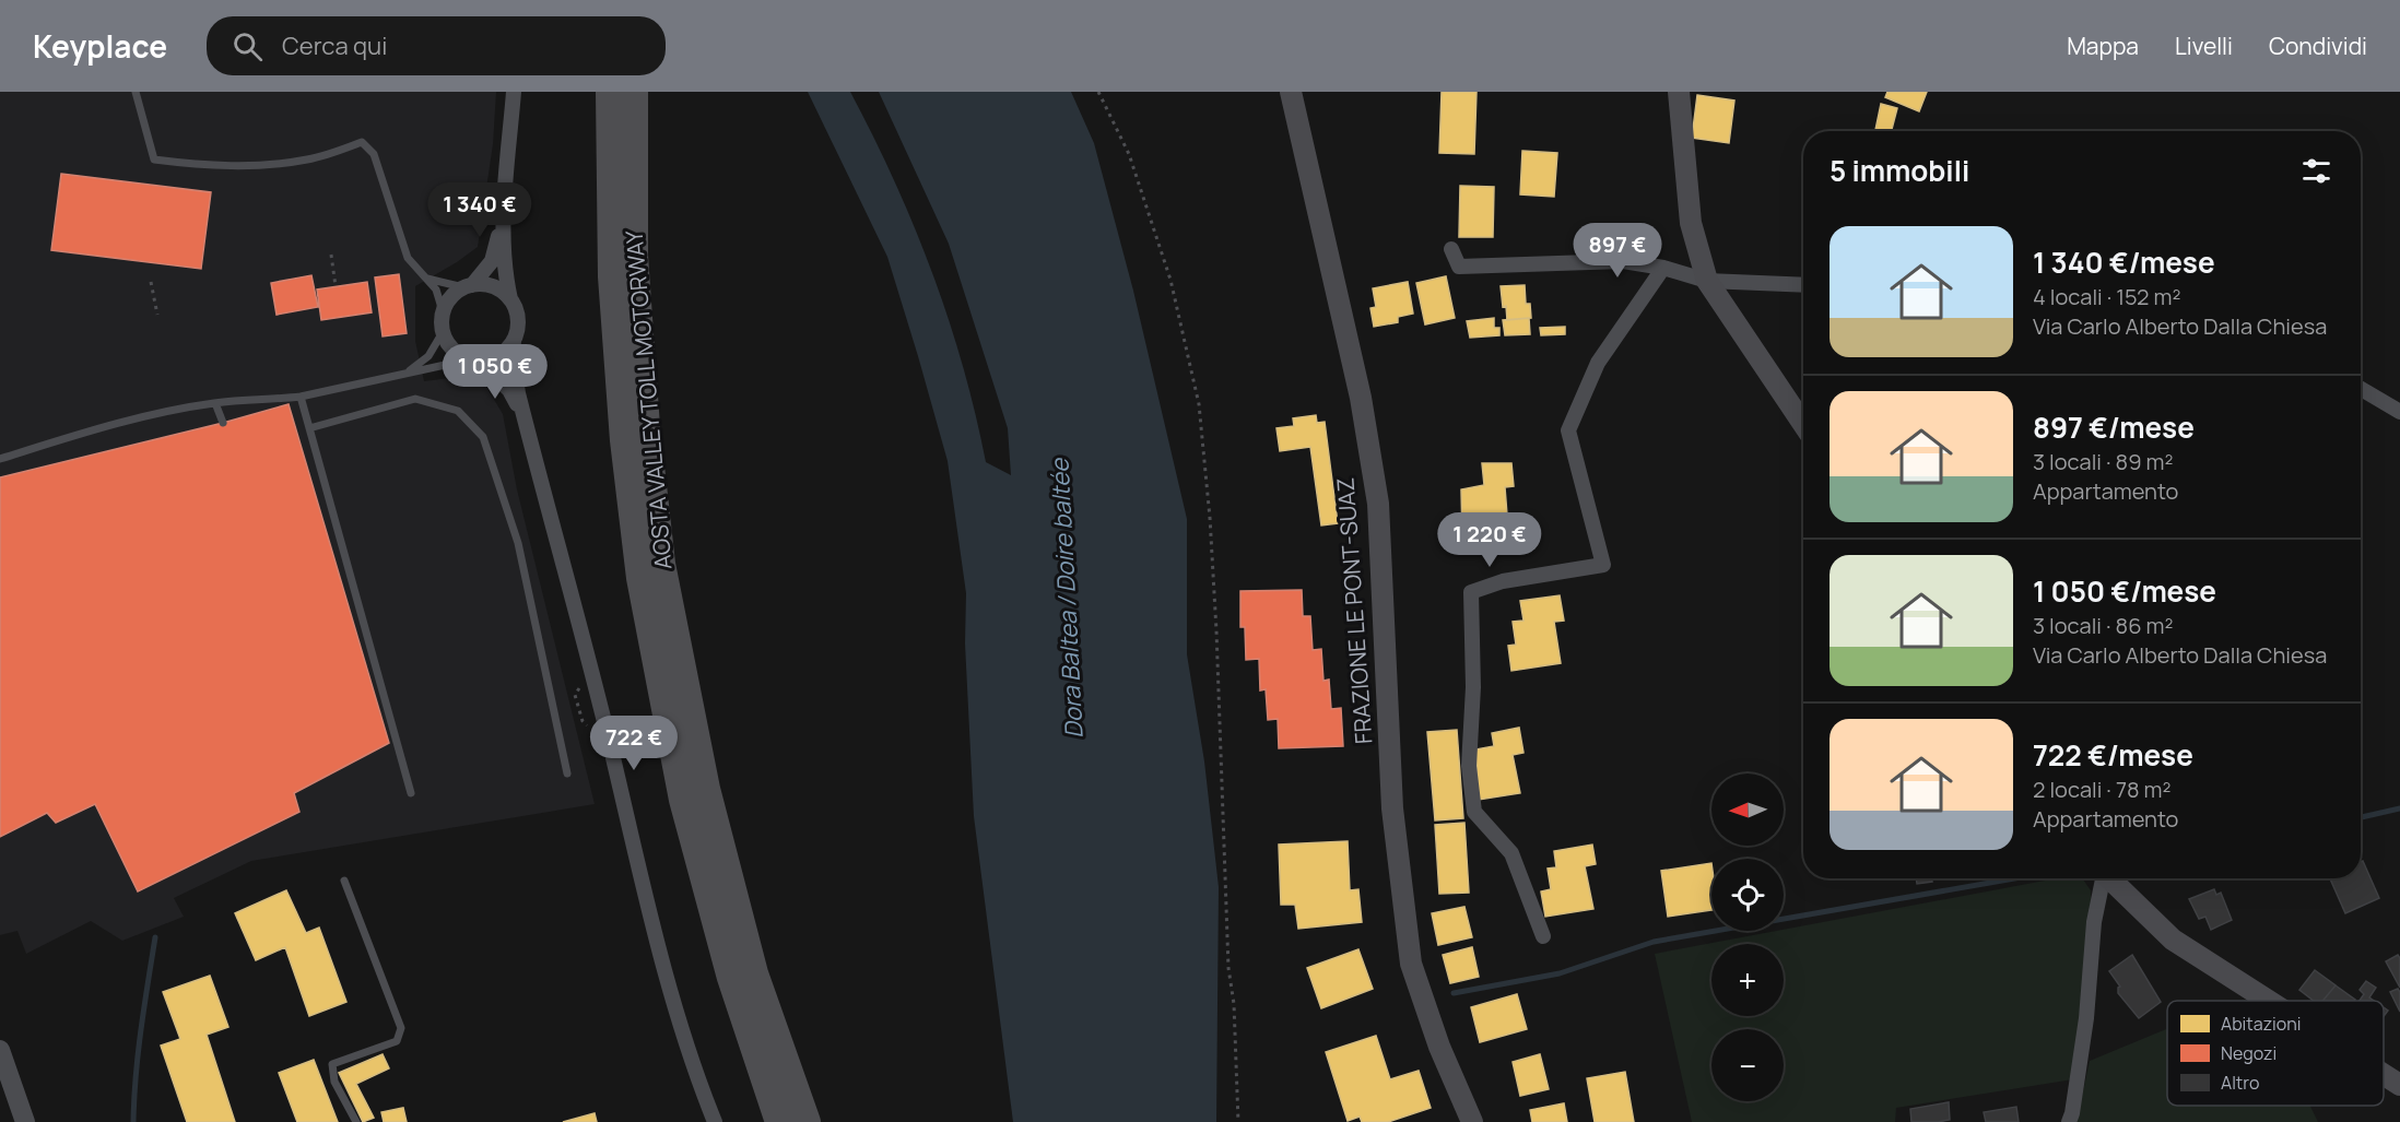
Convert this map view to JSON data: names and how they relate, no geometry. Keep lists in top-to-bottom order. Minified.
{"streets":{"highway":["AOSTA VALLEY TOLL MOTORWAY"],"main road":["FRAZIONE LE PONT-SUAZ"]},"water":["Dora Baltea / Doire baltée"],"legend":["Abitazioni","Negozi","Altro"],"north":"left","page":{"header":"Keyplace","search":"Cerca qui","nav":["Mappa","Livelli","Condividi"],"heading":"5 immobili","price":["1 340 €","897 €","1 050 €","1 220 €","722 €"],"list":[{"name":"1 340 €/mese","note":"4 locali · 152 m² · Via Carlo Alberto Dalla Chiesa"},{"name":"897 €/mese","note":"3 locali · 89 m² · Appartamento"},{"name":"1 050 €/mese","note":"3 locali · 86 m² · Via Carlo Alberto Dalla Chiesa"},{"name":"722 €/mese","note":"2 locali · 78 m² · Appartamento"}],"map_buttons":["+","−"]}}
